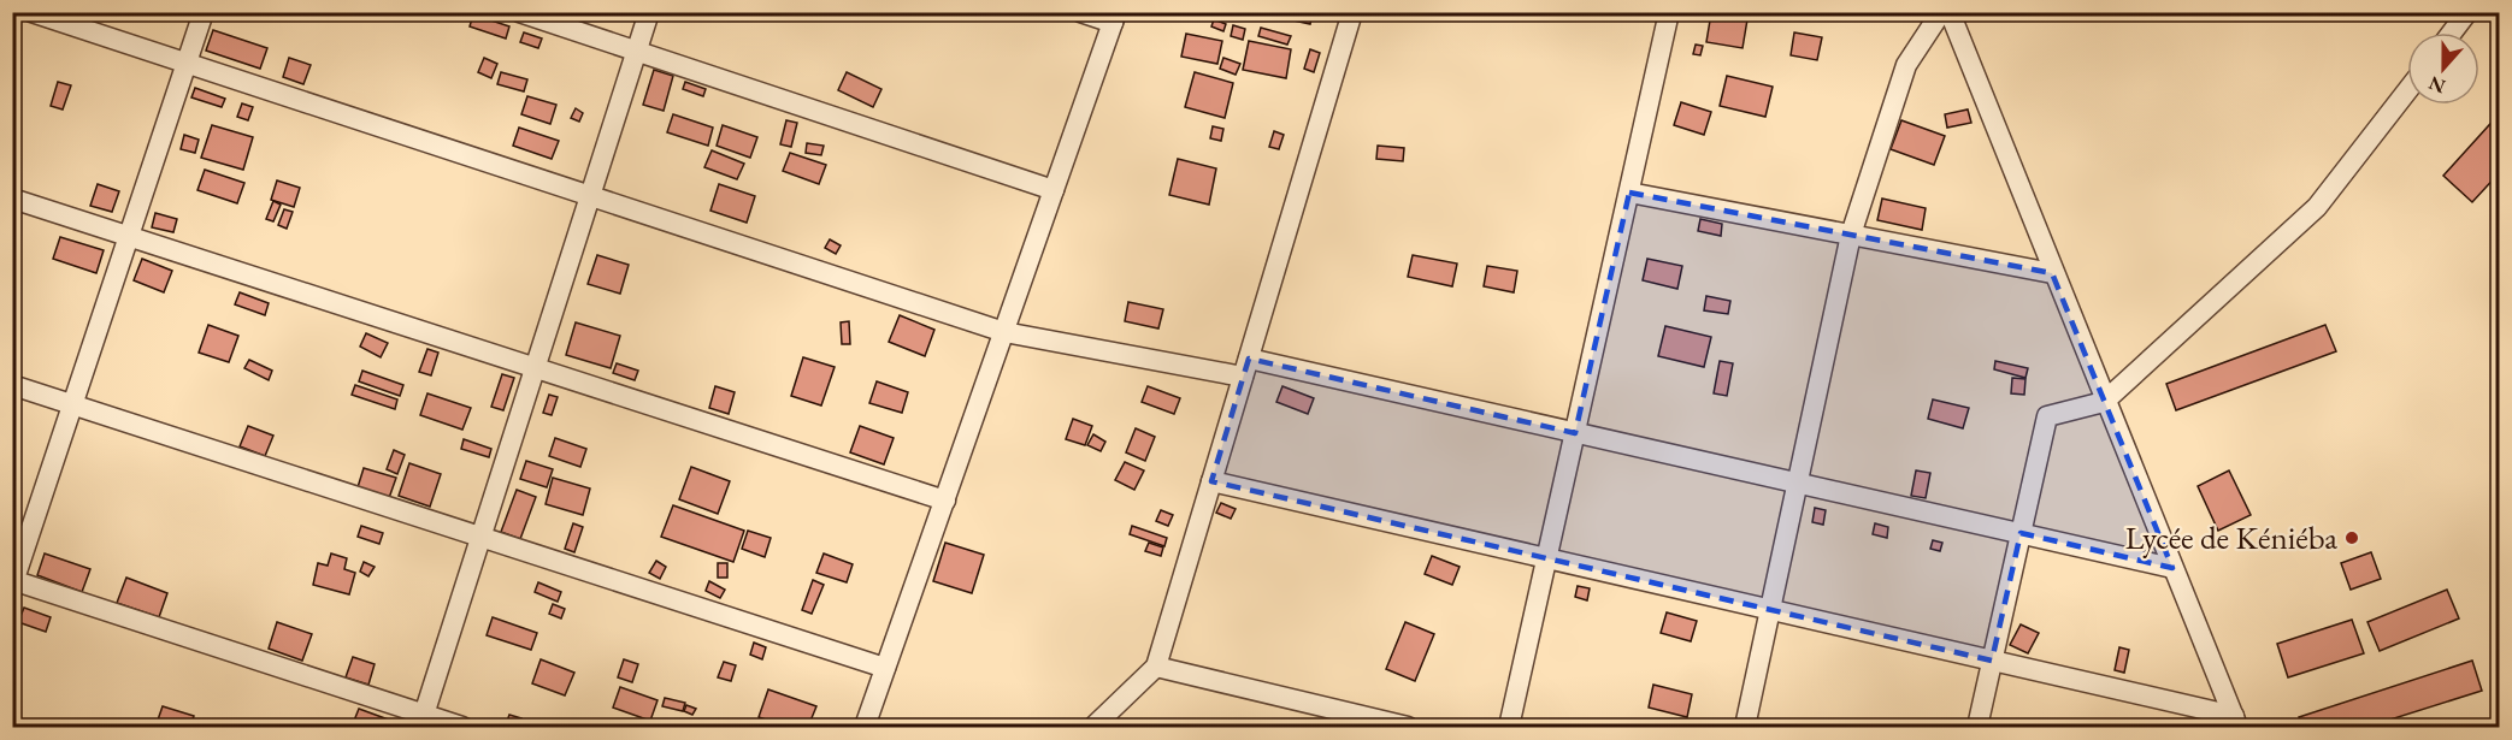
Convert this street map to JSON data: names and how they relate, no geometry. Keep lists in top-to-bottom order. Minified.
{"places":["Lycée de Kéniéba"],"north":"bottom"}
